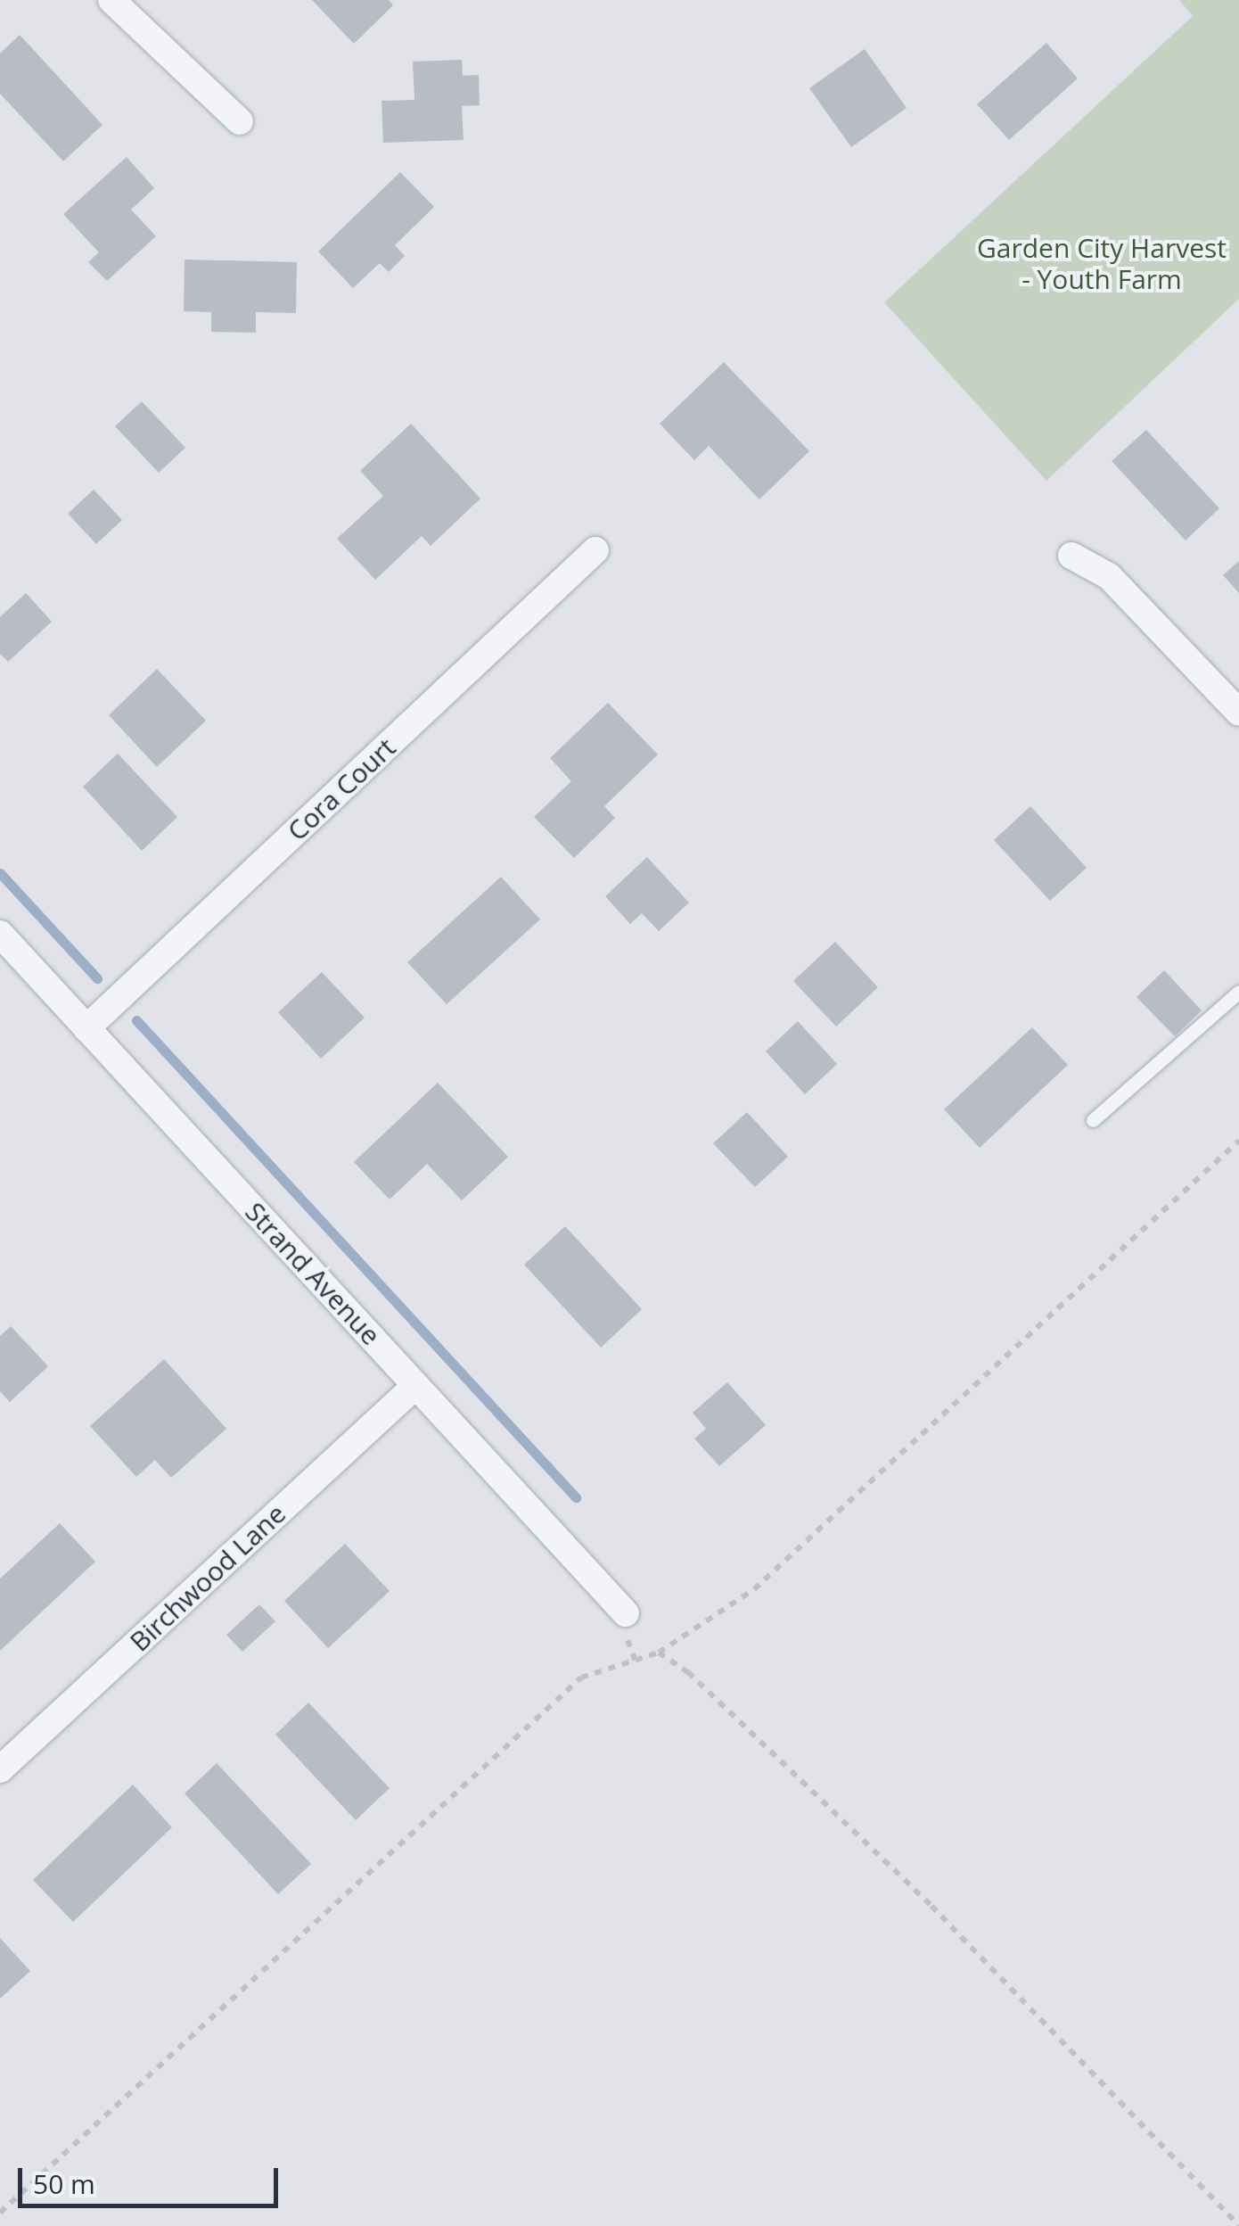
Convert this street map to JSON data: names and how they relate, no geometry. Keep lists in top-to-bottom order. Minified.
{"streets":{"street":["Cora Court","Strand Avenue","Birchwood Lane"]},"crossings":[["Cora Court","Strand Avenue"],["Strand Avenue","Birchwood Lane"]],"parks":["Garden City Harvest - Youth Farm"],"scale_bar":"50 m"}
